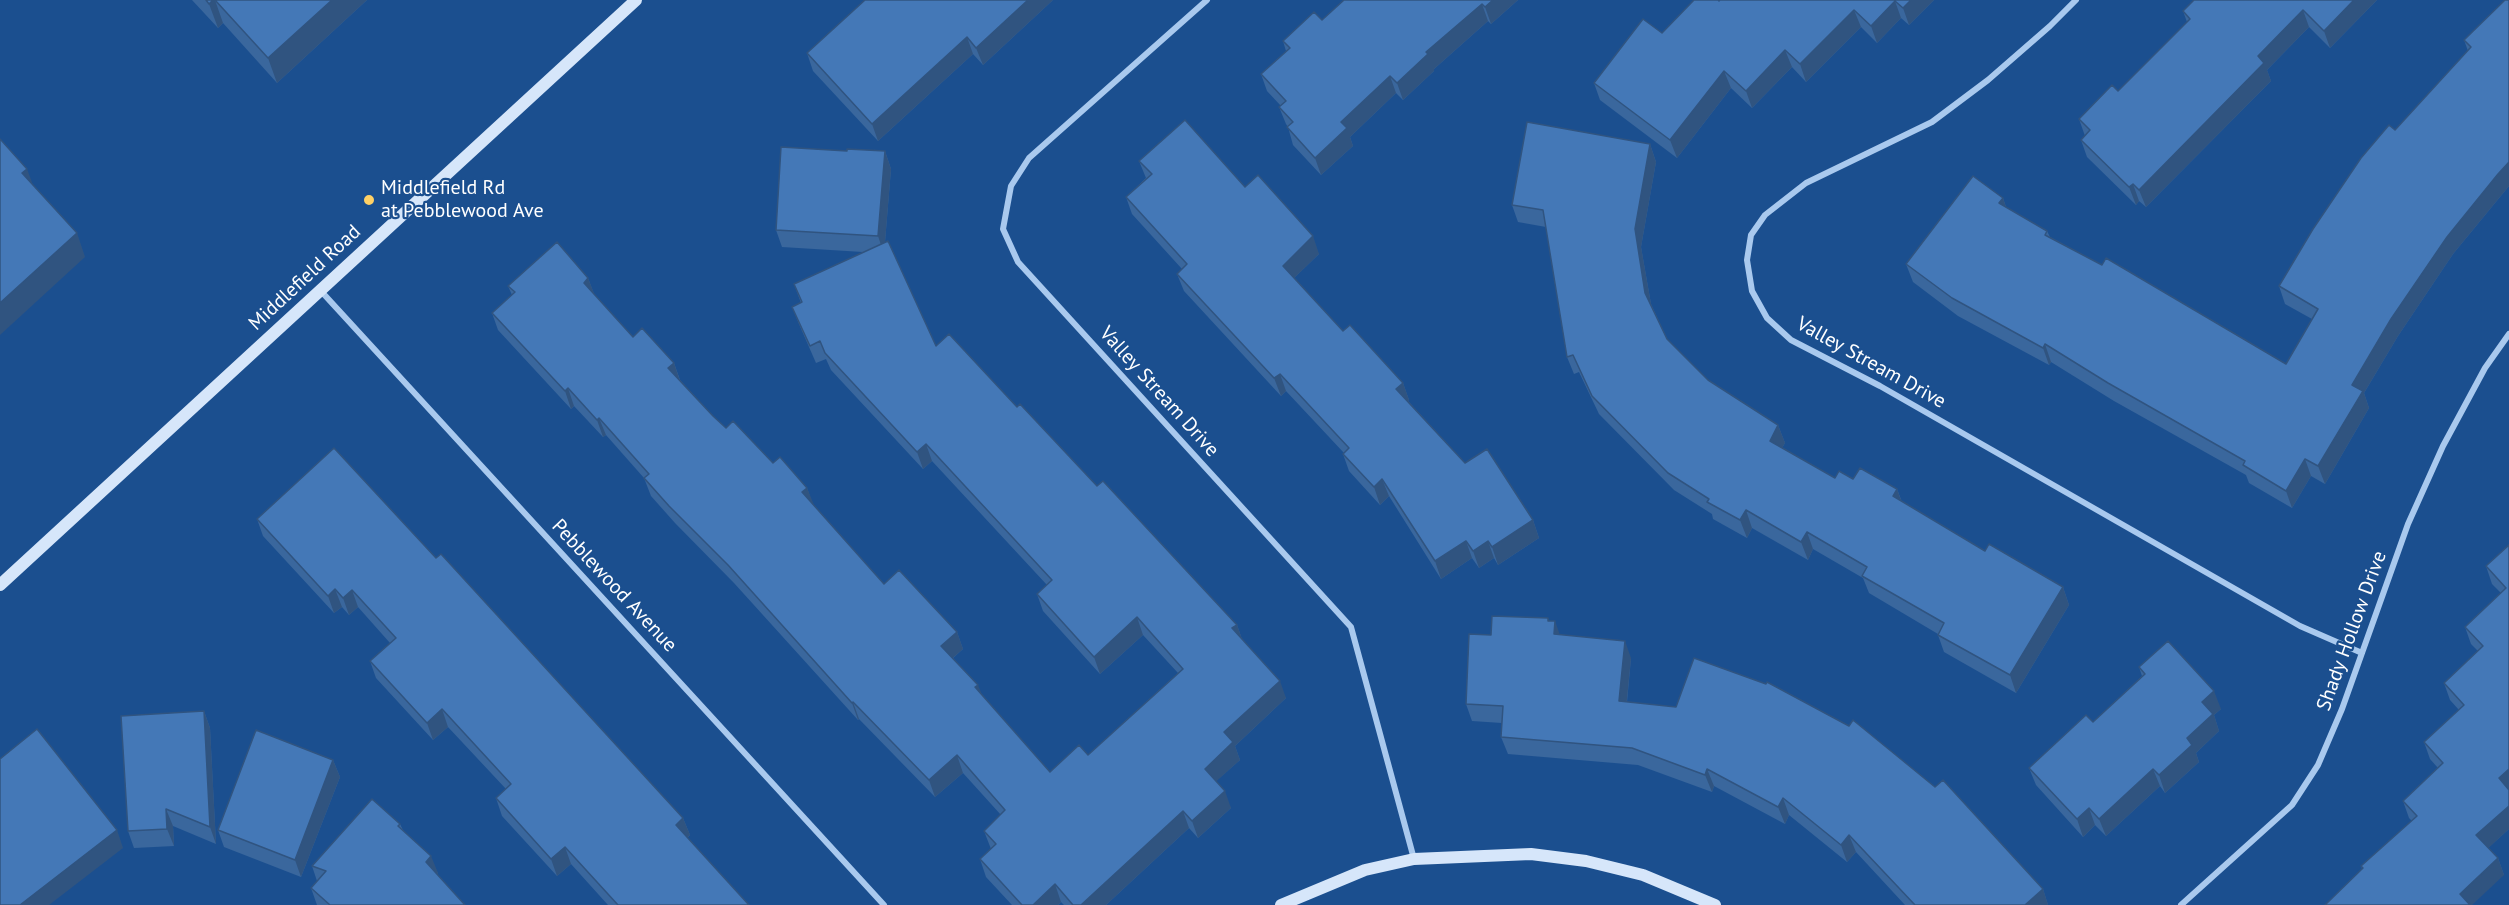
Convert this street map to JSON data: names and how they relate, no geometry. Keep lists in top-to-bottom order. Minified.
{"streets":{"main road":["Middlefield Road"],"street":["Valley Stream Drive","Pebblewood Avenue","Shady Hollow Drive"]},"crossings":[["Middlefield Road","Pebblewood Avenue"],["Valley Stream Drive","Shady Hollow Drive"]],"places":["Middlefield Rd at Pebblewood Ave"]}
